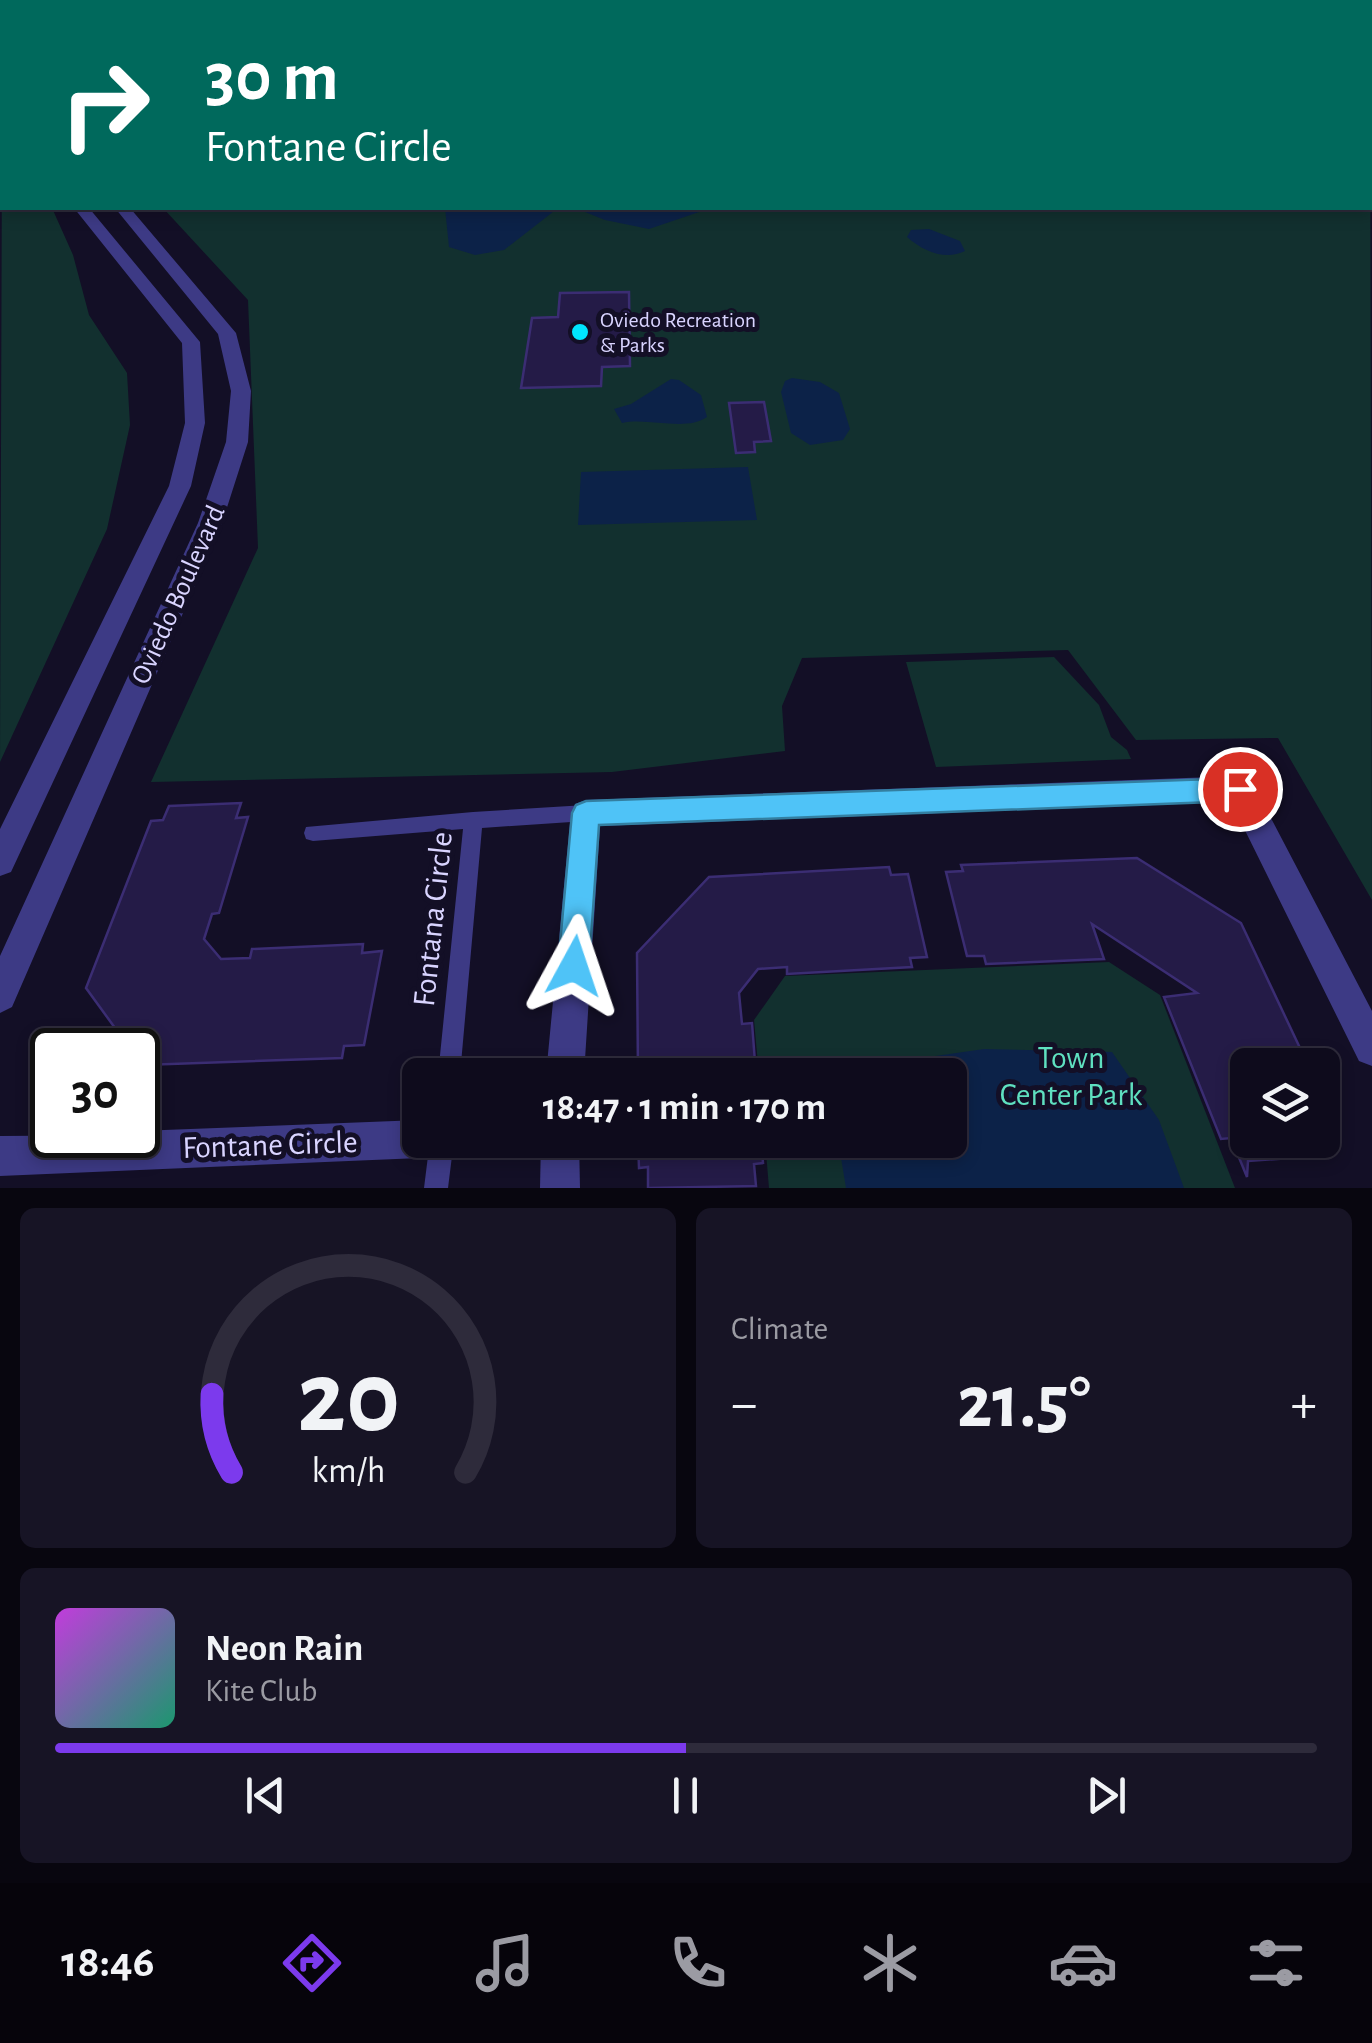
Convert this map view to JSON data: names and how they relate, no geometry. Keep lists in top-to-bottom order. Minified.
{"streets":{"street":["Oviedo Boulevard","Fontane Circle"],"lane":["Fontana Circle"]},"parks":["Town Center Park"],"places":["Oviedo Recreation & Parks"],"page":{"turn":["30 m","Fontane Circle"],"limit":"30","trip":"18:47 · 1 min · 170 m","tile":"Climate","heat":["−","21.5°","+"],"song":["Neon Rain","Kite Club"],"tabs":"18:46","gauge":["20","km/h"]}}
